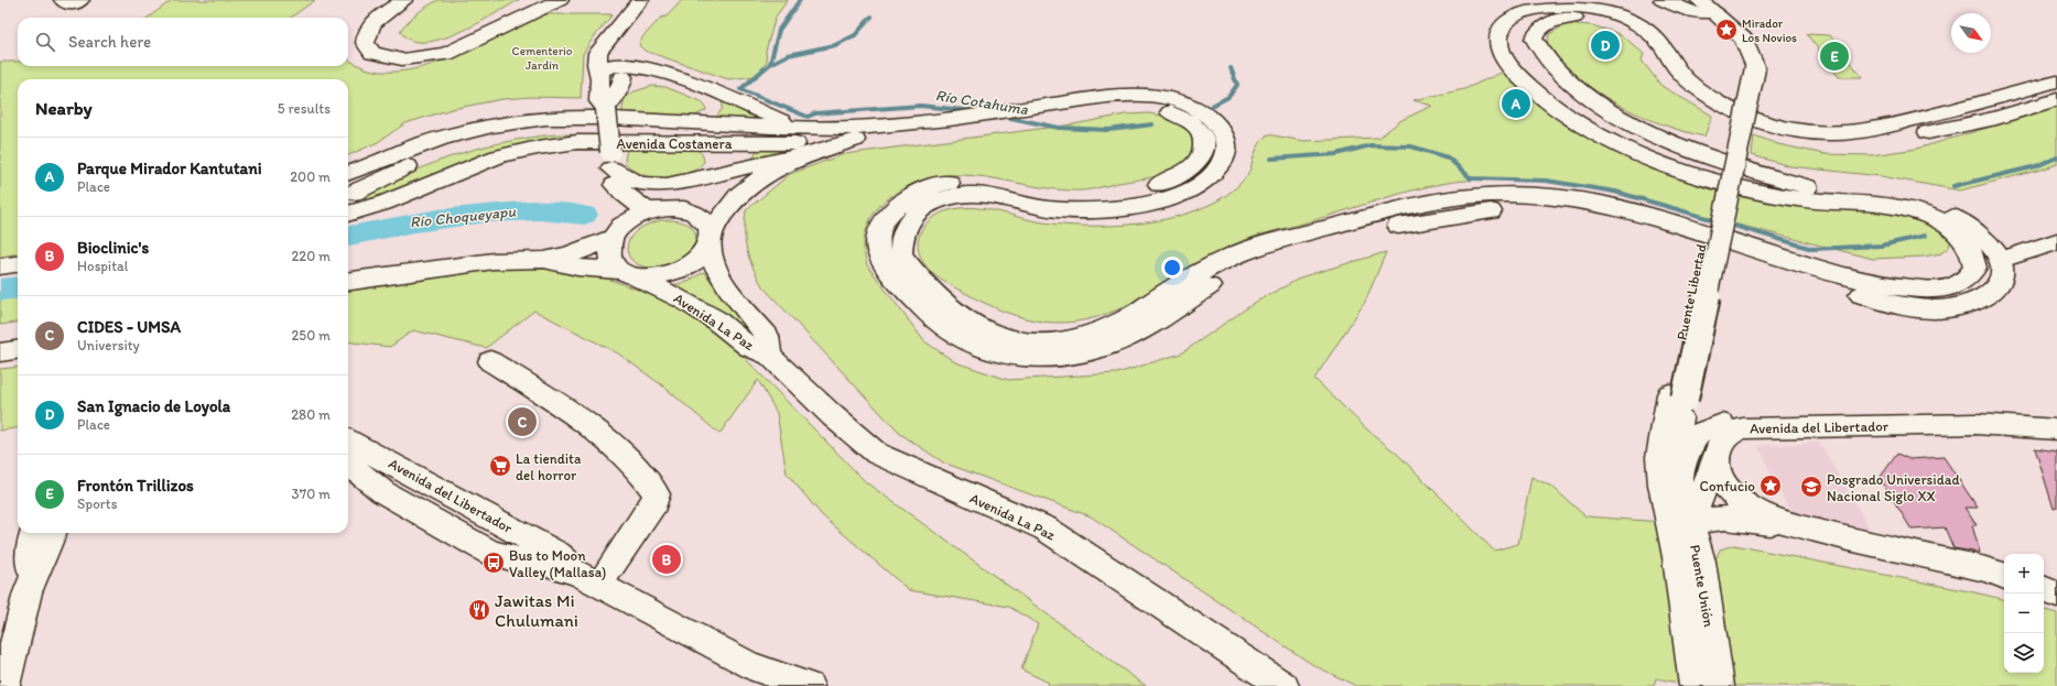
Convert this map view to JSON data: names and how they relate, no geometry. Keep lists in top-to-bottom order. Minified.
{"streets":{"main road":["Avenida Costanera","Puente Libertad","Avenida La Paz","Avenida del Libertador","Puente Unión"]},"crossings":[["Puente Libertad","Avenida del Libertador"],["Puente Libertad","Puente Unión"],["Avenida del Libertador","Puente Unión"]],"water":["Río Cotahuma","Río Choqueyapu"],"parks":["Cementerio Jardín"],"places":{"place":["Mirador Los Novios","Confucio"],"supermarket":["La tiendita del horror"],"school or university":["Posgrado Universidad Nacional Siglo XX"],"bus stop":["Bus to Moon Valley (Mallasa)"],"restaurant":["Jawitas Mi Chulumani"]},"north":"bottom right","page":{"search":"Search here","pins":["D","E","A","C","B"],"heading":["Nearby","5 results"],"list":[{"mark":"A","name":"Parque Mirador Kantutani","note":"Place","value":"200 m"},{"mark":"B","name":"Bioclinic's","note":"Hospital","value":"220 m"},{"mark":"C","name":"CIDES - UMSA","note":"University","value":"250 m"},{"mark":"D","name":"San Ignacio de Loyola","note":"Place","value":"280 m"},{"mark":"E","name":"Frontón Trillizos","note":"Sports","value":"370 m"}],"map_buttons":["+","−"]}}
